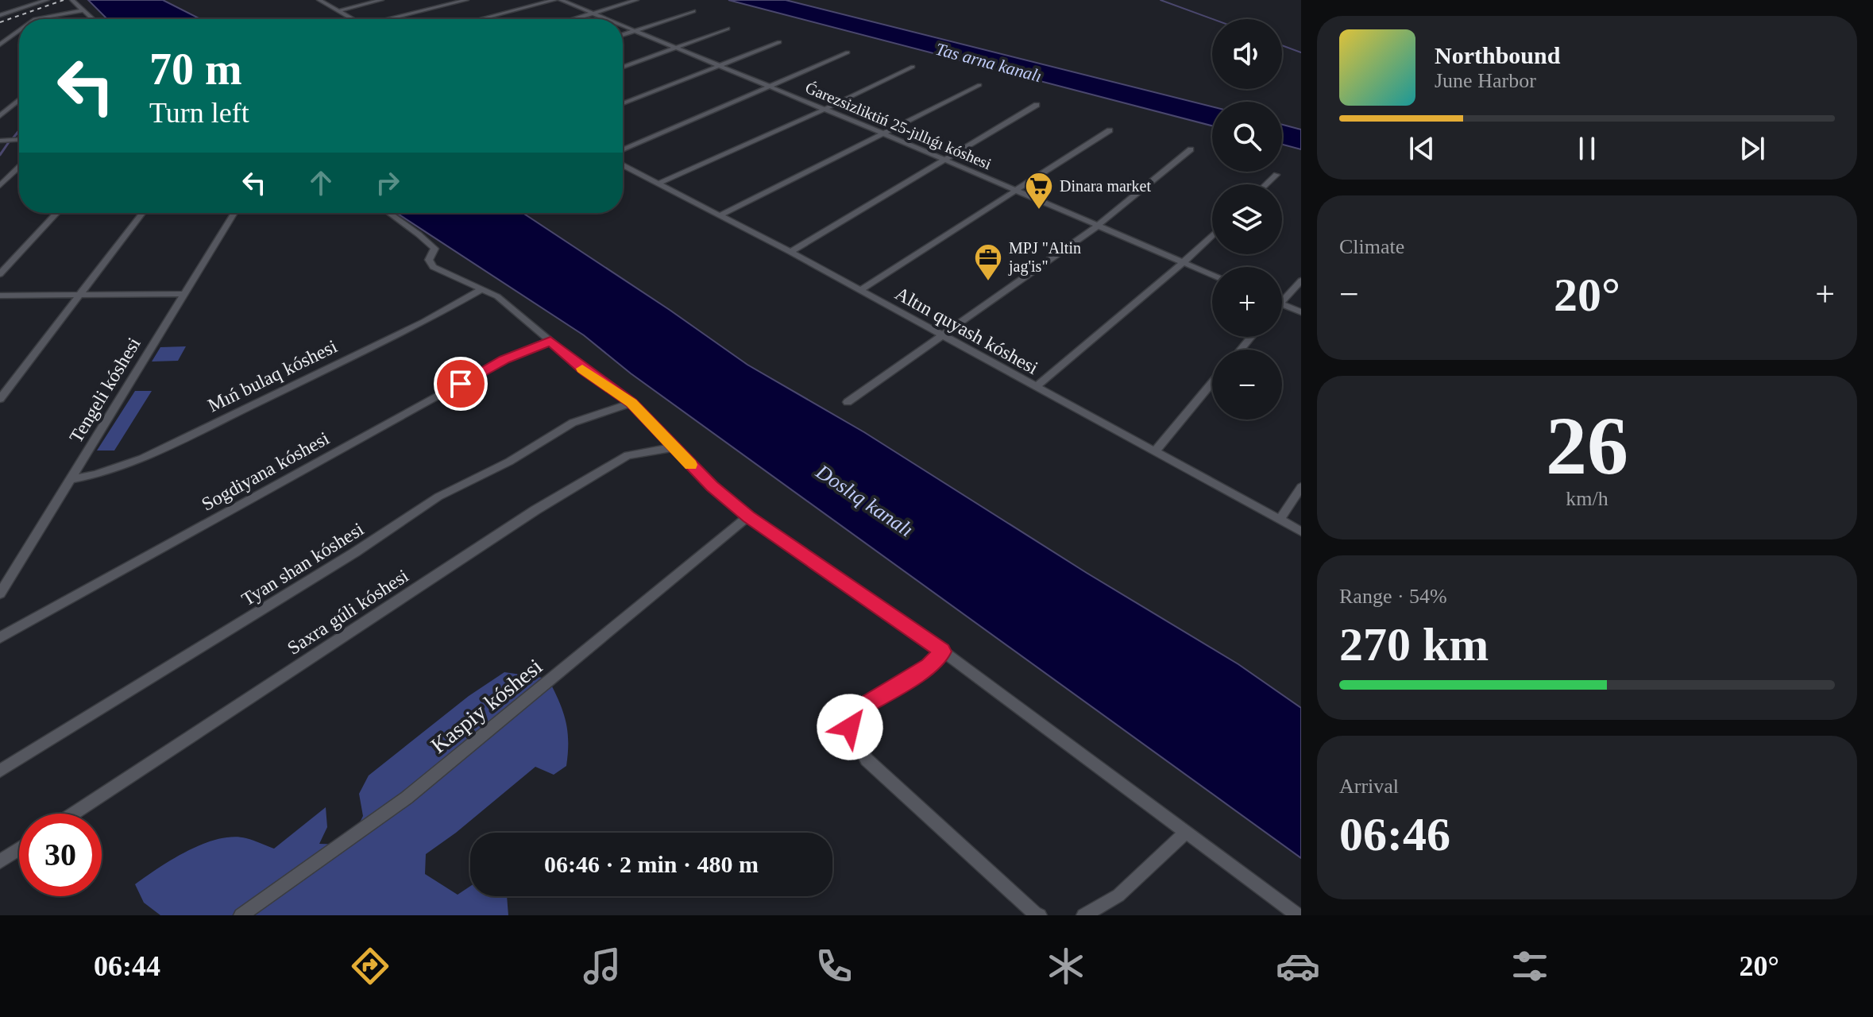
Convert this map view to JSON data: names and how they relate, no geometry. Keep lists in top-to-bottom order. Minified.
{"streets":{"street":["Ǵarezsizliktiń 25-jıllıǵı kóshesi","Altın quyash kóshesi","Mıń bulaq kóshesi","Tengeli kóshesi","Sogdiyana kóshesi","Tyan shan kóshesi","Saxra gúli kóshesi","Kaspiy kóshesi"]},"crossings":[["Mıń bulaq kóshesi","Tengeli kóshesi"]],"water":["Tas arna kanalı","Doslıq kanalı"],"places":{"supermarket":["Dinara market"],"office":["MPJ \"Altin jag'is\""]},"page":{"map_buttons":["+","−"],"turn":["70 m","Turn left"],"song":["Northbound","June Harbor"],"tile":["Climate",["26","km/h"],["Range · 54%","270 km"],["Arrival","06:46"]],"heat":["−","20°","+"],"limit":"30","trip":"06:46 · 2 min · 480 m","tabs":["06:44","20°"]}}
